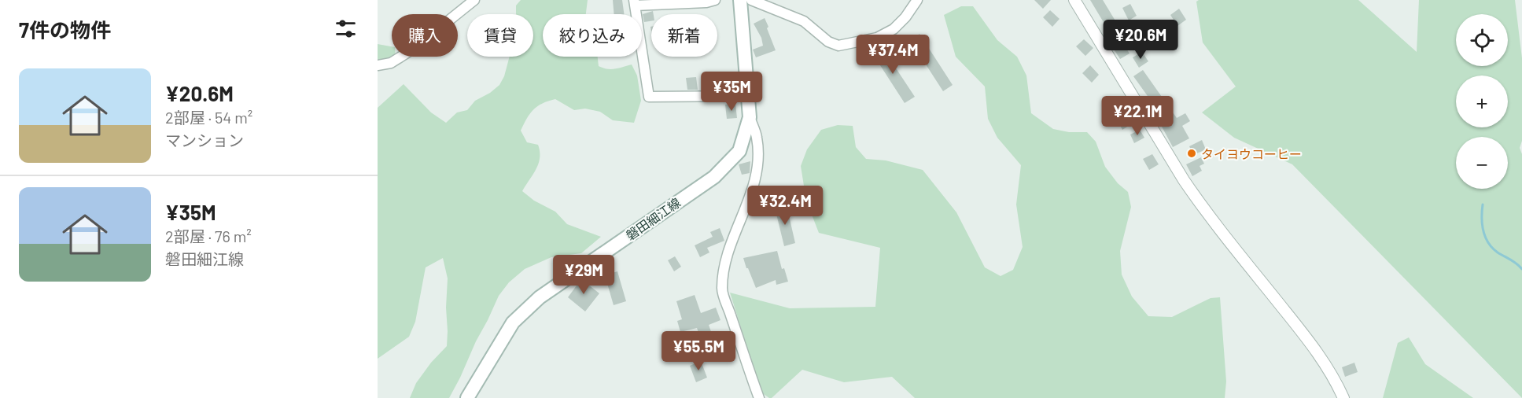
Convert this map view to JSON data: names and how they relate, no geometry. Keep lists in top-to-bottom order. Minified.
{"streets":{"main road":["磐田細江線"]},"places":["タイヨウコーヒー"],"page":{"heading":"7件の物件","map_buttons":["+","−"],"chip":["購入","賃貸","絞り込み","新着"],"price":["¥20.6M","¥37.4M","¥35M","¥22.1M","¥32.4M","¥29M","¥55.5M"],"list":[{"name":"¥20.6M","note":"2部屋 · 54 m² · マンション"},{"name":"¥35M","note":"2部屋 · 76 m² · 磐田細江線"}]}}
